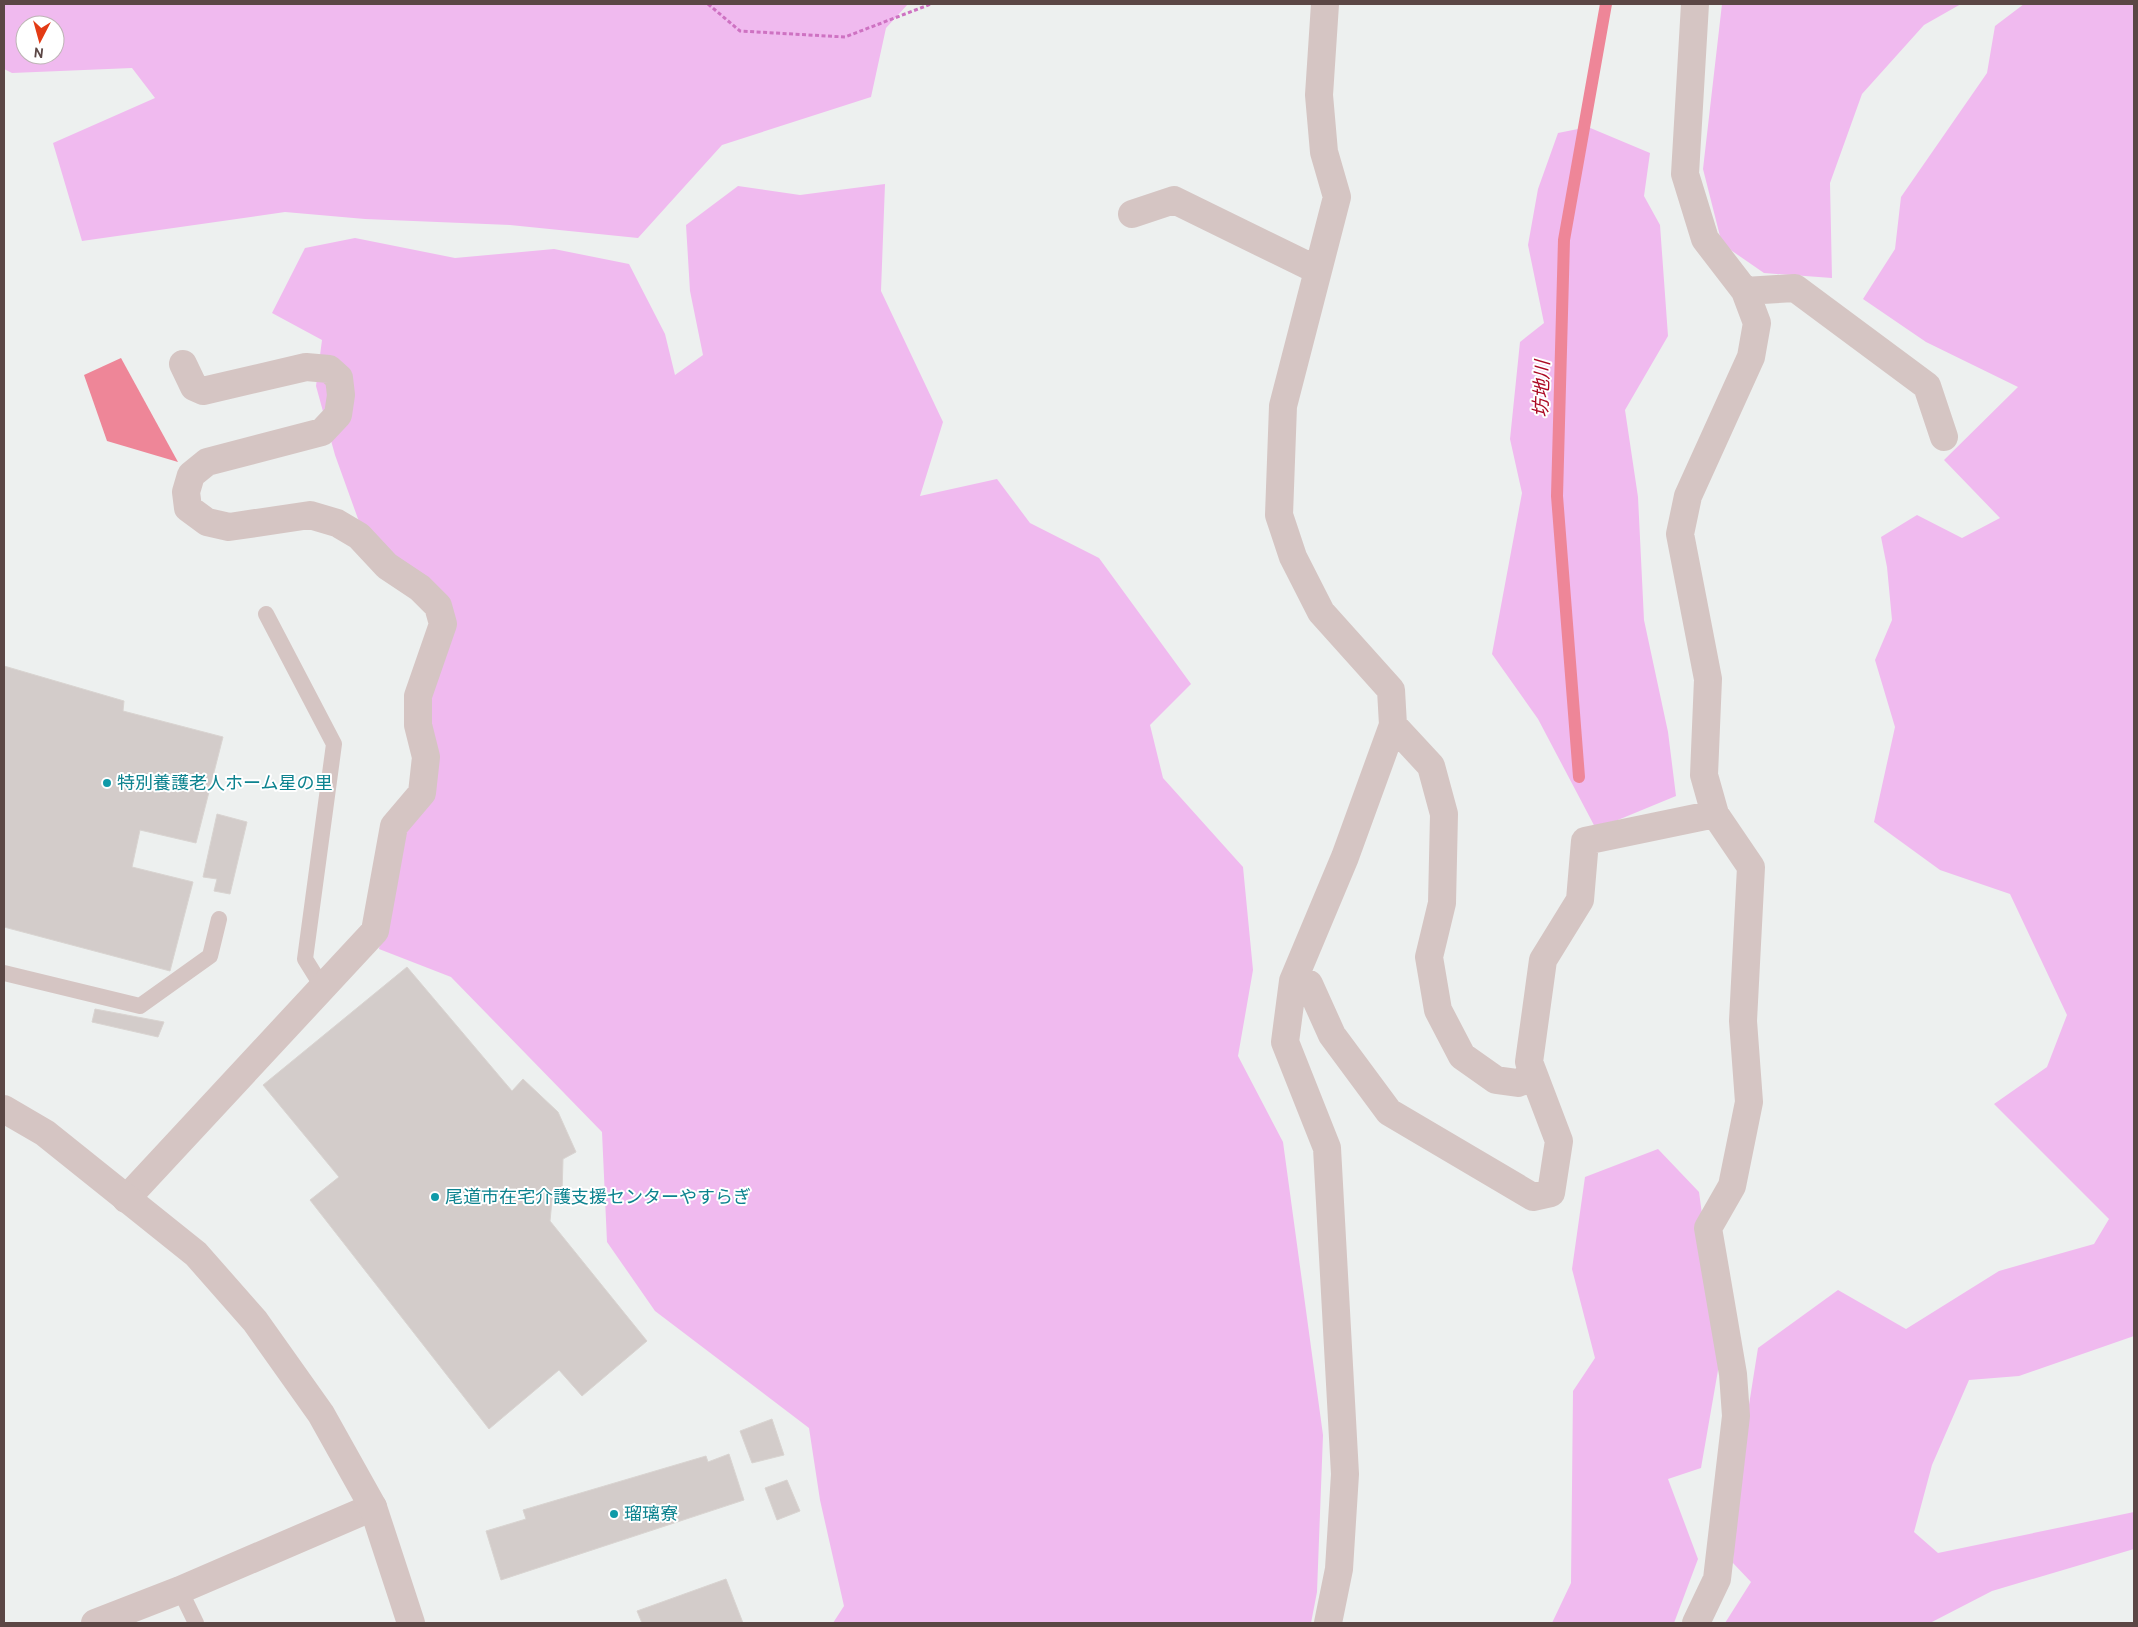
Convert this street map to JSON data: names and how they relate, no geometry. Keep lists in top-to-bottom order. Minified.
{"water":["坊地川"],"places":["特別養護老人ホーム星の里","尾道市在宅介護支援センターやすらぎ","瑠璃寮"],"north":"bottom"}
